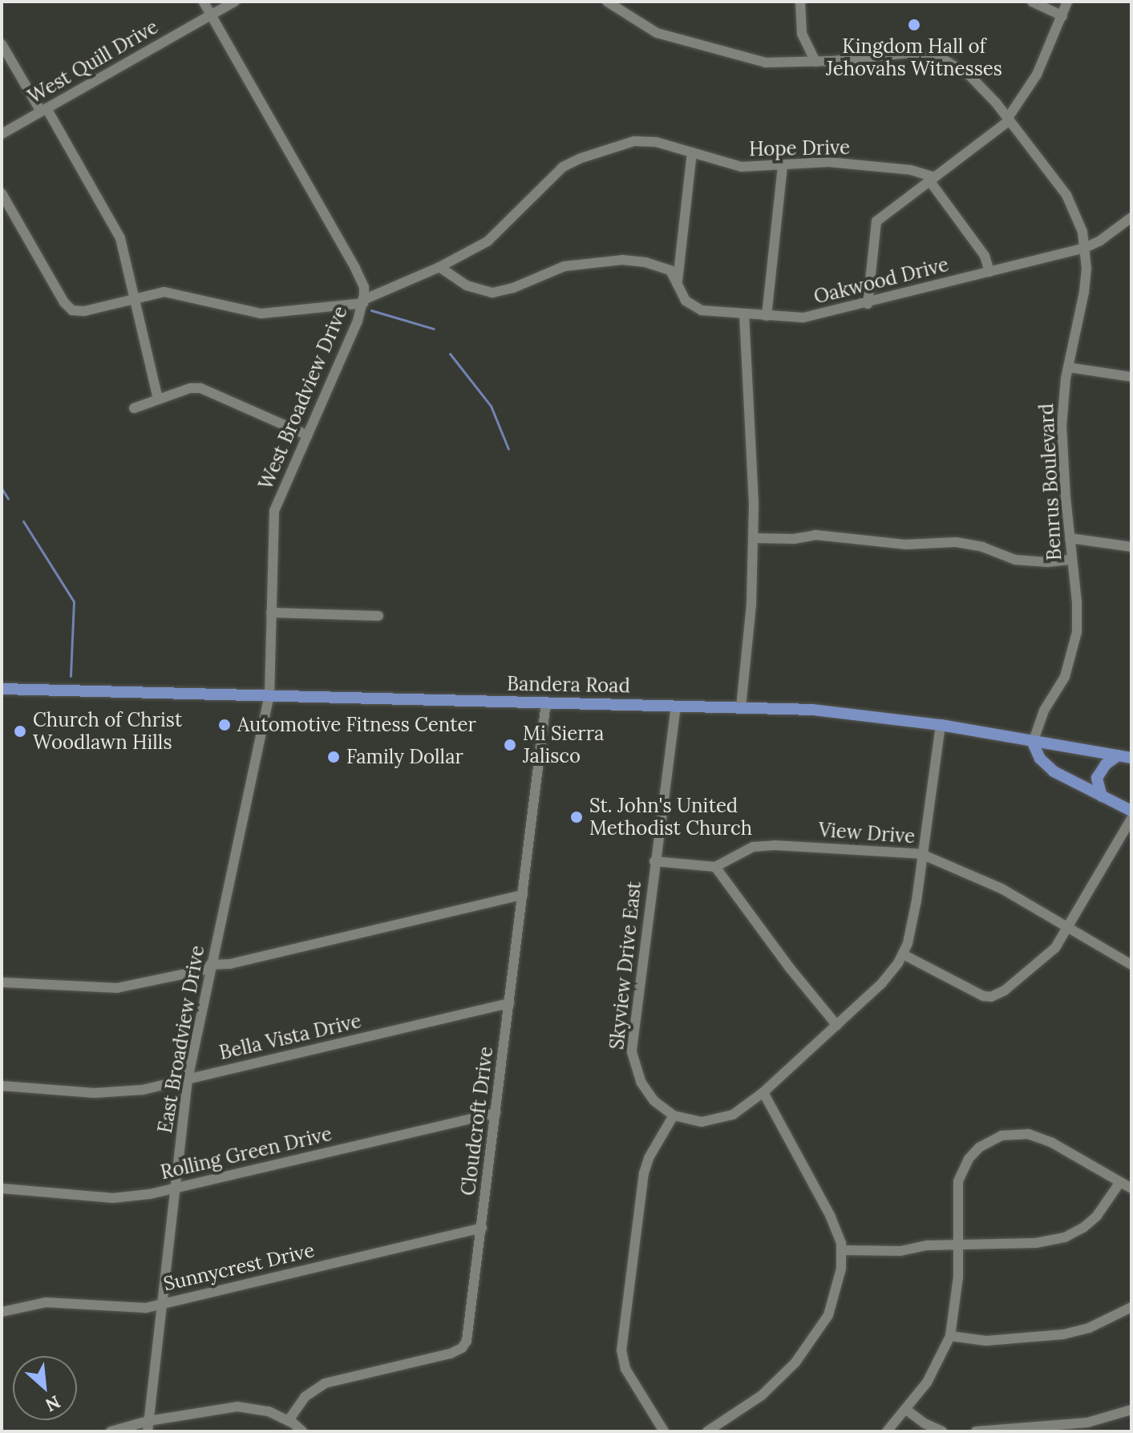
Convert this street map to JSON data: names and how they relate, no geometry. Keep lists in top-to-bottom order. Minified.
{"streets":{"main road":["Bandera Road"],"street":["West Quill Drive","Hope Drive","Oakwood Drive","West Broadview Drive","Benrus Boulevard","View Drive","Skyview Drive East","Bella Vista Drive","East Broadview Drive","Cloudcroft Drive","Rolling Green Drive","Sunnycrest Drive"]},"crossings":[["West Quill Drive","West Broadview Drive"],["Hope Drive","Oakwood Drive"],["Oakwood Drive","Benrus Boulevard"],["West Broadview Drive","Bandera Road"],["West Broadview Drive","East Broadview Drive"],["Benrus Boulevard","Bandera Road"],["Bandera Road","Skyview Drive East"],["Bandera Road","East Broadview Drive"],["Bandera Road","Cloudcroft Drive"],["Bella Vista Drive","East Broadview Drive"],["Bella Vista Drive","Cloudcroft Drive"],["East Broadview Drive","Rolling Green Drive"],["East Broadview Drive","Sunnycrest Drive"],["Cloudcroft Drive","Rolling Green Drive"],["Cloudcroft Drive","Sunnycrest Drive"]],"places":["Kingdom Hall of Jehovahs Witnesses","Automotive Fitness Center","Church of Christ Woodlawn Hills","Mi Sierra Jalisco","Family Dollar","St. John's United Methodist Church"],"north":"bottom right"}
